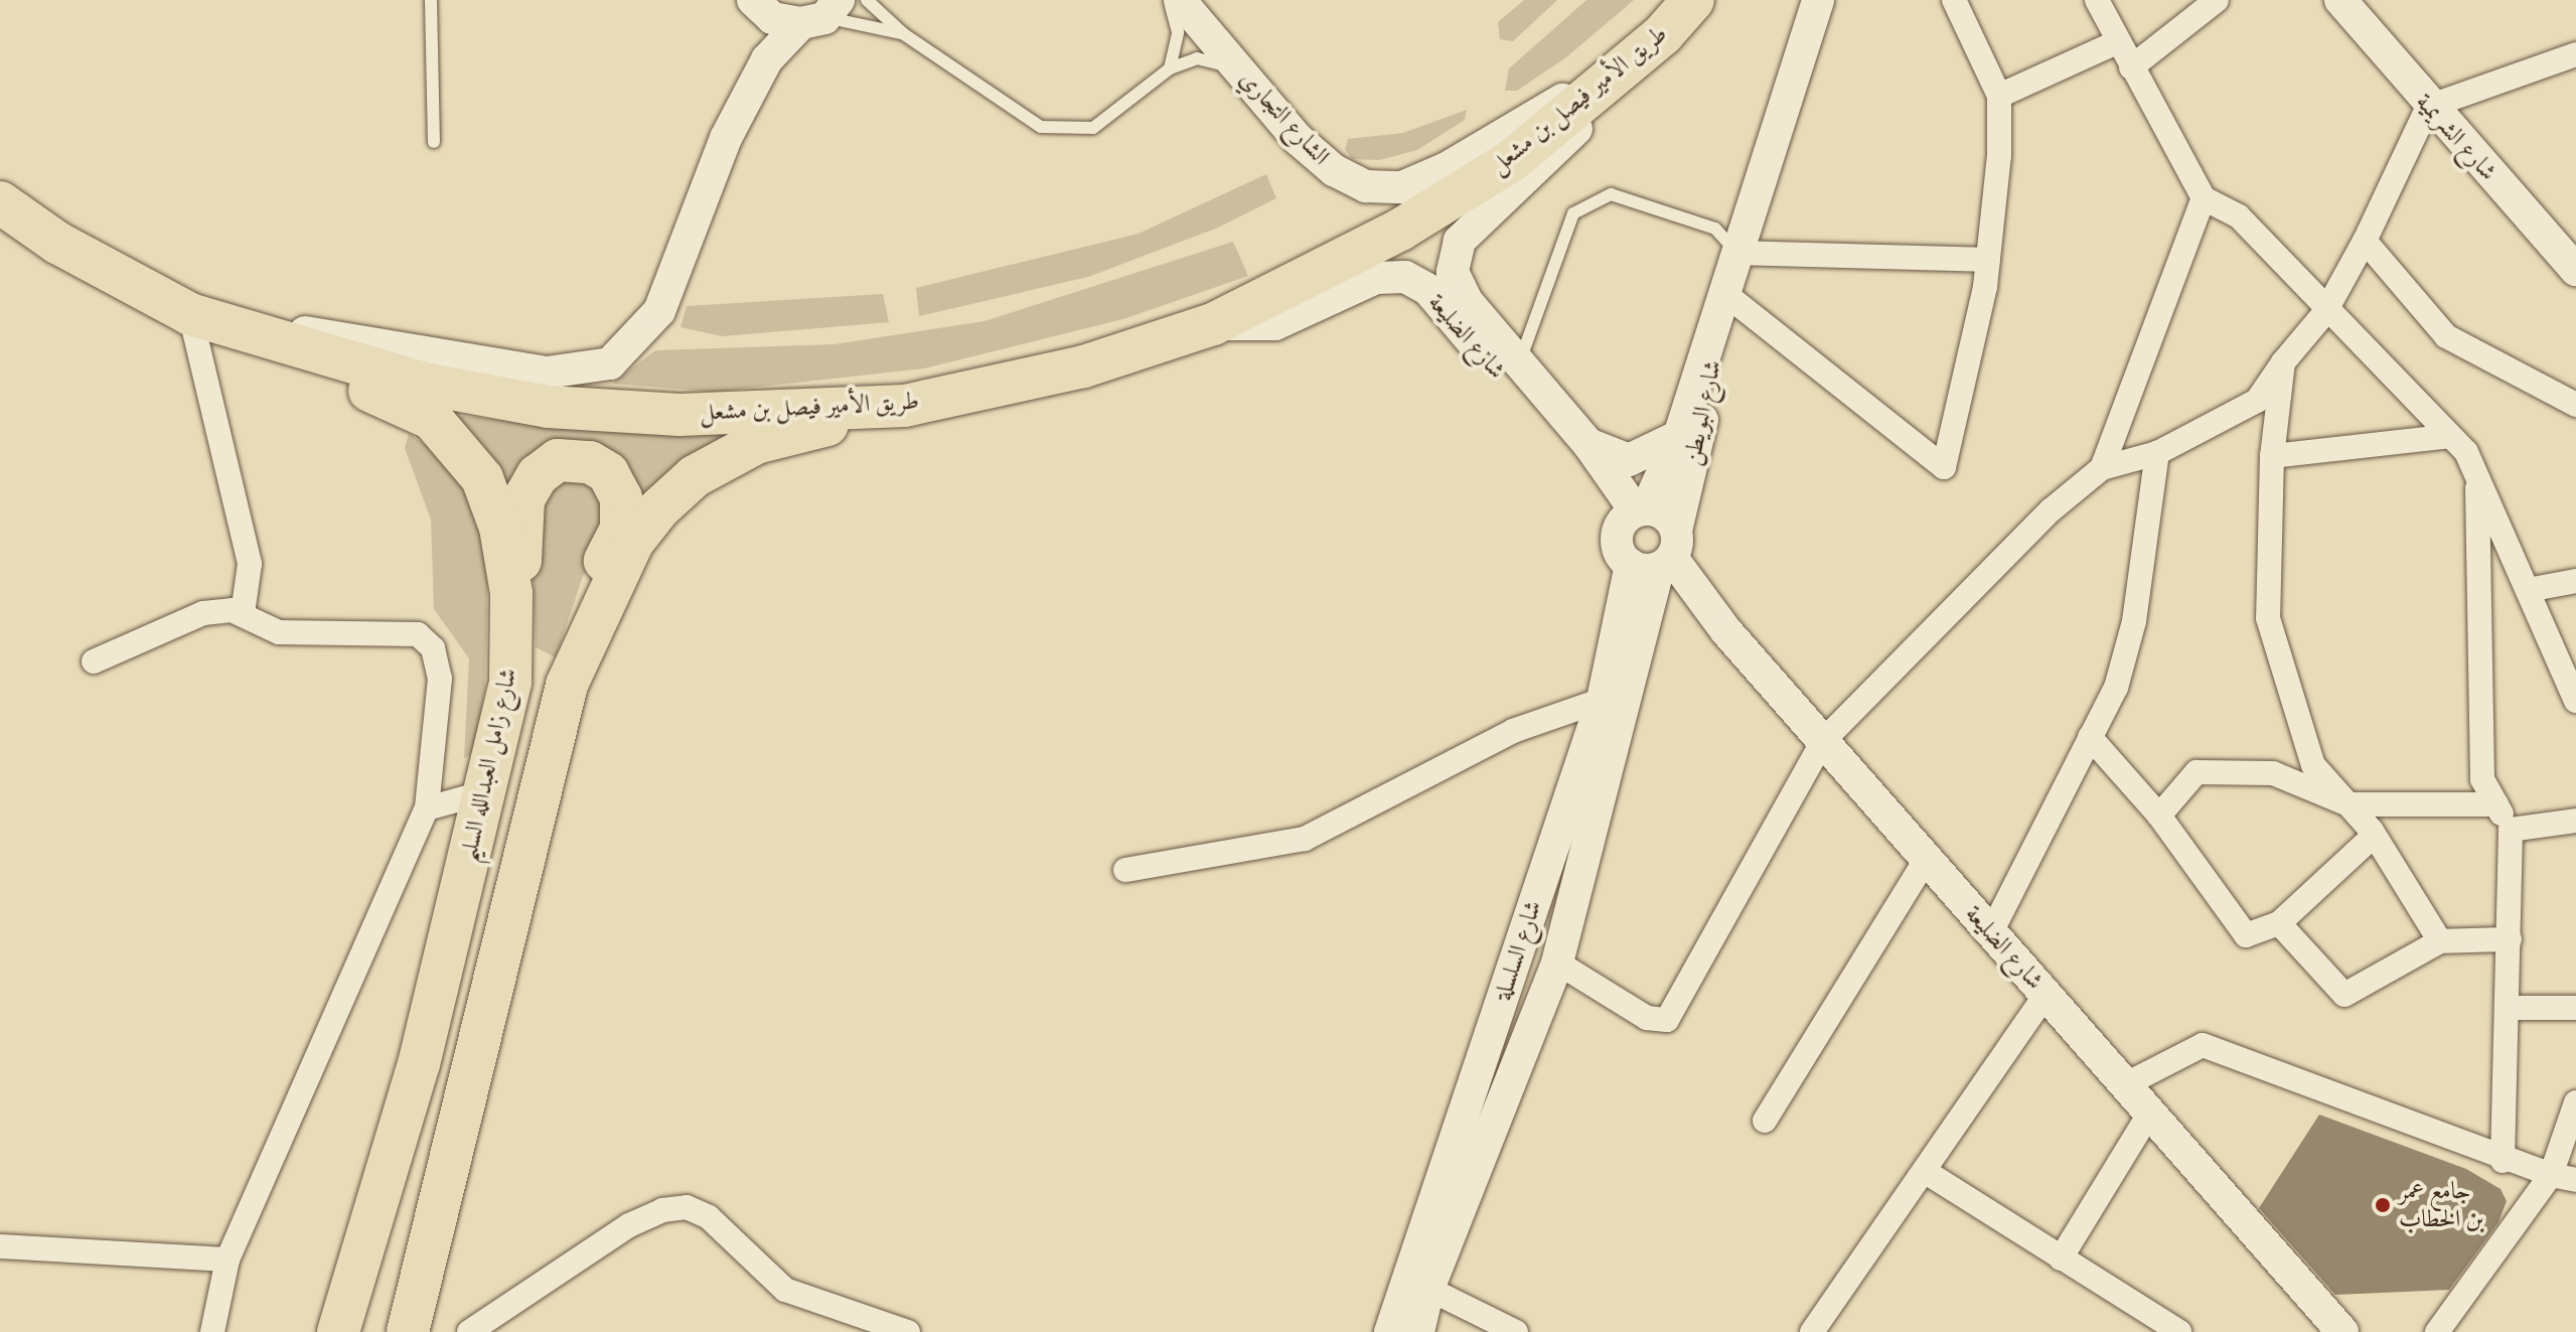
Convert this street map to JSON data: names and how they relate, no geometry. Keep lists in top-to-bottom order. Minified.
{"streets":{"highway":["طريق الأمير فيصل بن مشعل","شارع زامل العبدالله السليم"],"street":["الشارع التجاري","شارع الشريمية","شارع الضليعة","شارع البويطن","شارع السلسلة"]},"crossings":[["طريق الأمير فيصل بن مشعل","الشارع التجاري"],["طريق الأمير فيصل بن مشعل","شارع الضليعة"],["طريق الأمير فيصل بن مشعل","شارع زامل العبدالله السليم"],["شارع الضليعة","شارع البويطن"],["شارع الضليعة","شارع السلسلة"],["شارع البويطن","شارع السلسلة"]],"places":["جامع عمر بن الخطاب"]}
